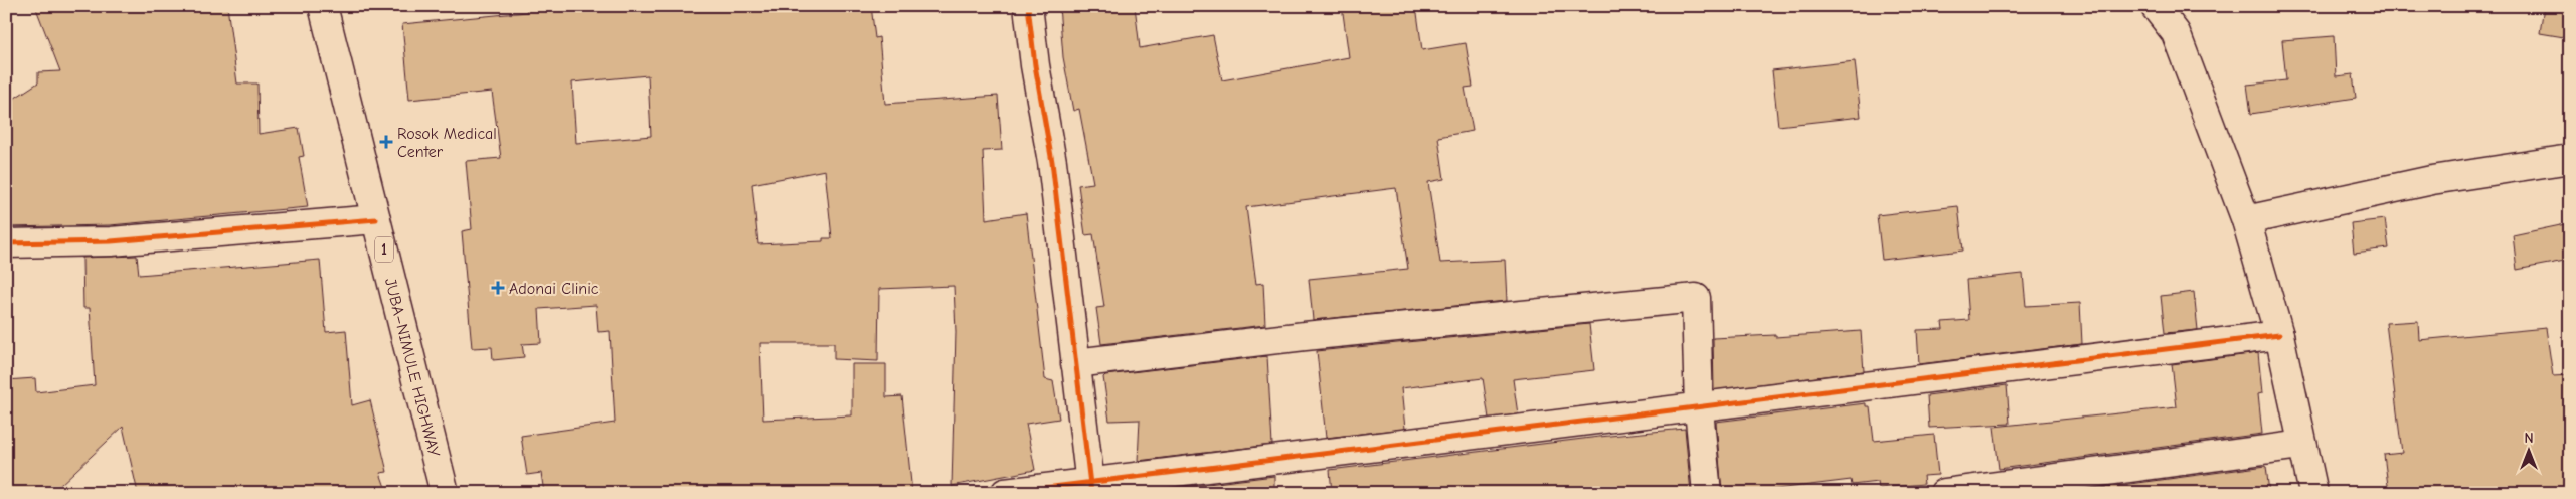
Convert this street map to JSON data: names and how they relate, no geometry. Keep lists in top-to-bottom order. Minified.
{"streets":{"street":["1","JUBA–NIMULE HIGHWAY"]},"places":{"health":["Rosok Medical Center","Adonai Clinic"]},"north":"top"}
